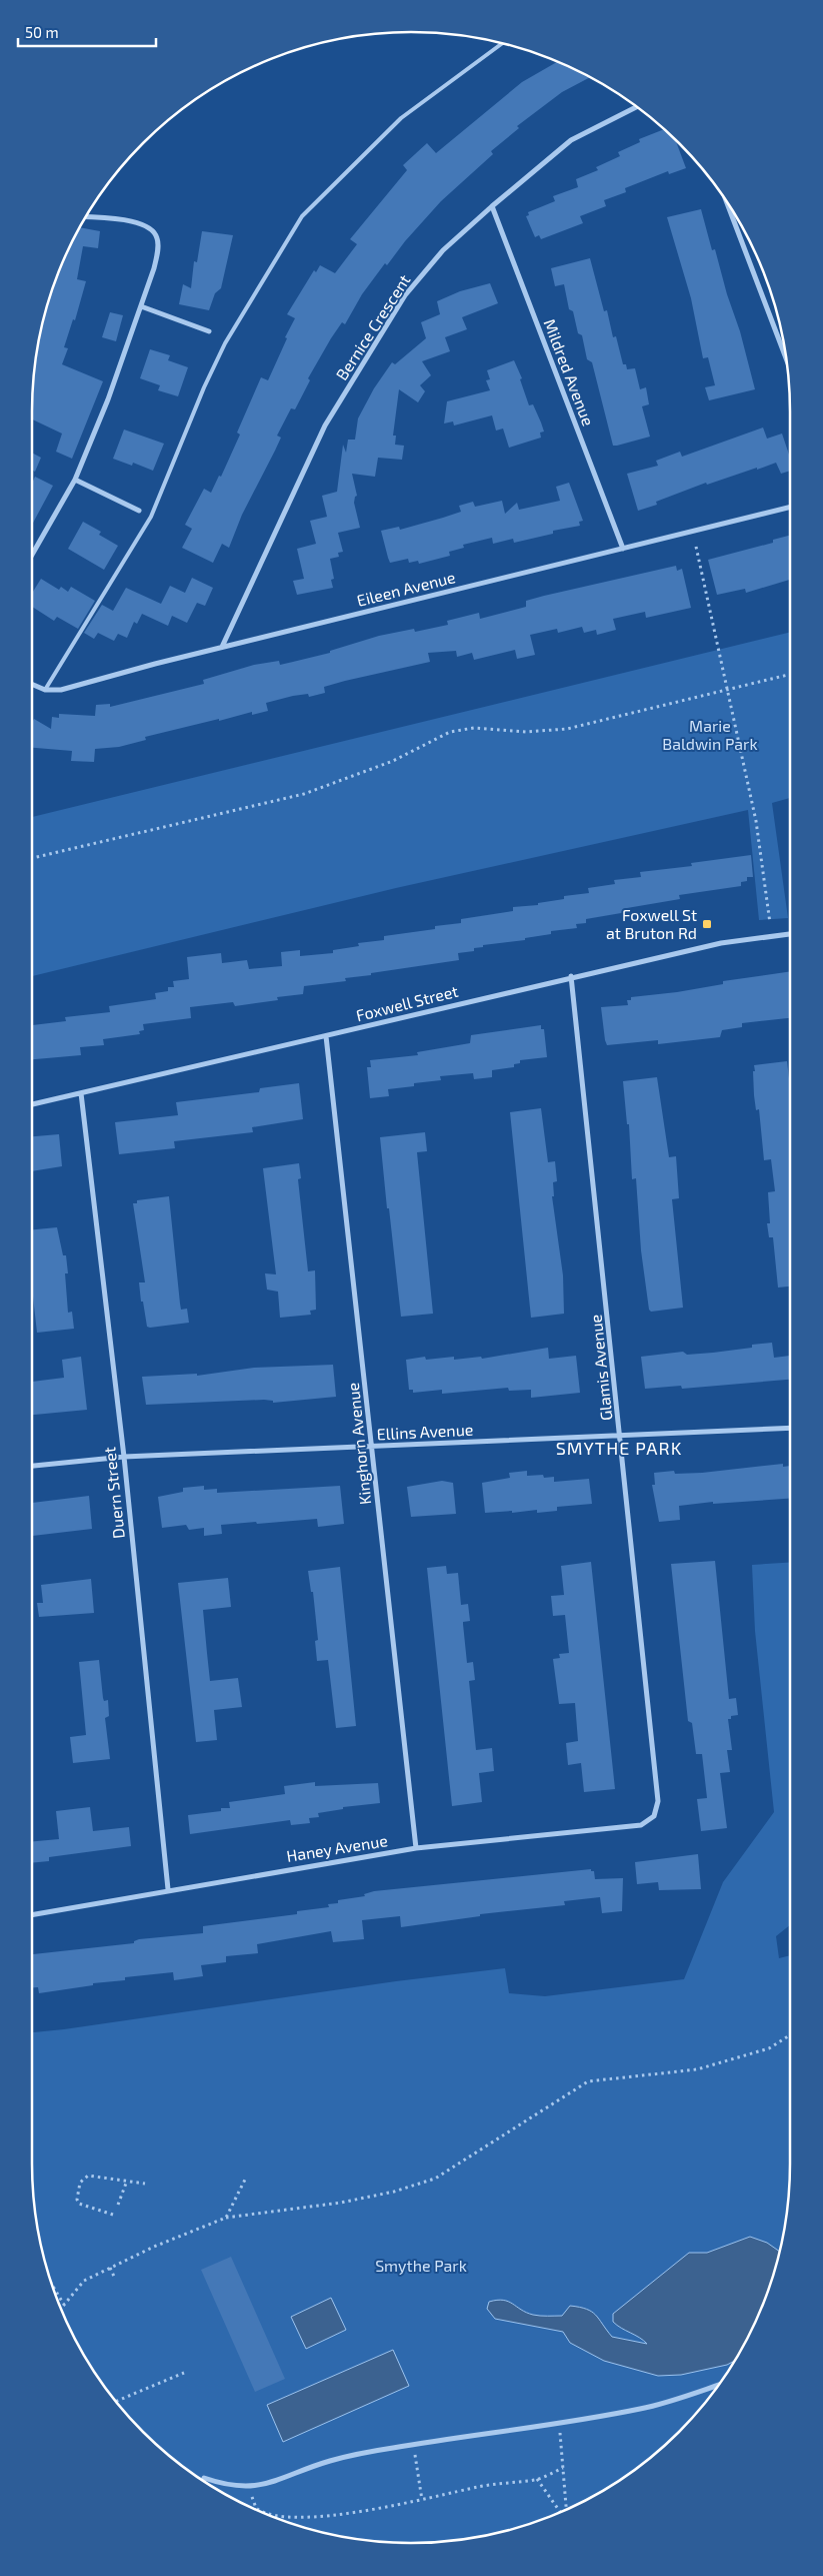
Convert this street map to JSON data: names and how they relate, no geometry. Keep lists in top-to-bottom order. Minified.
{"streets":{"street":["Bernice Crescent","Mildred Avenue","Eileen Avenue","Foxwell Street","Glamis Avenue","Ellins Avenue","Kinghorn Avenue","Duern Street","Haney Avenue"]},"crossings":[["Bernice Crescent","Mildred Avenue"],["Bernice Crescent","Eileen Avenue"],["Mildred Avenue","Eileen Avenue"],["Foxwell Street","Glamis Avenue"],["Foxwell Street","Kinghorn Avenue"],["Foxwell Street","Duern Street"],["Glamis Avenue","Ellins Avenue"],["Glamis Avenue","Haney Avenue"],["Ellins Avenue","Kinghorn Avenue"],["Ellins Avenue","Duern Street"],["Kinghorn Avenue","Haney Avenue"],["Duern Street","Haney Avenue"]],"districts":["SMYTHE PARK"],"parks":["Marie Baldwin Park","Smythe Park"],"places":{"transit":["Foxwell St at Bruton Rd"]},"scale_bar":"50 m"}
